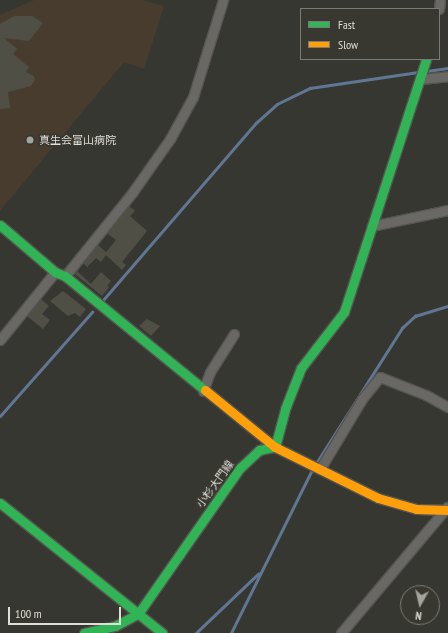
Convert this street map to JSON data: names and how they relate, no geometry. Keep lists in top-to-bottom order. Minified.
{"streets":{"street":["小杉大門線"]},"places":["真生会富山病院"],"legend":["Fast","Slow"],"scale_bar":"100 m","north":"bottom"}
